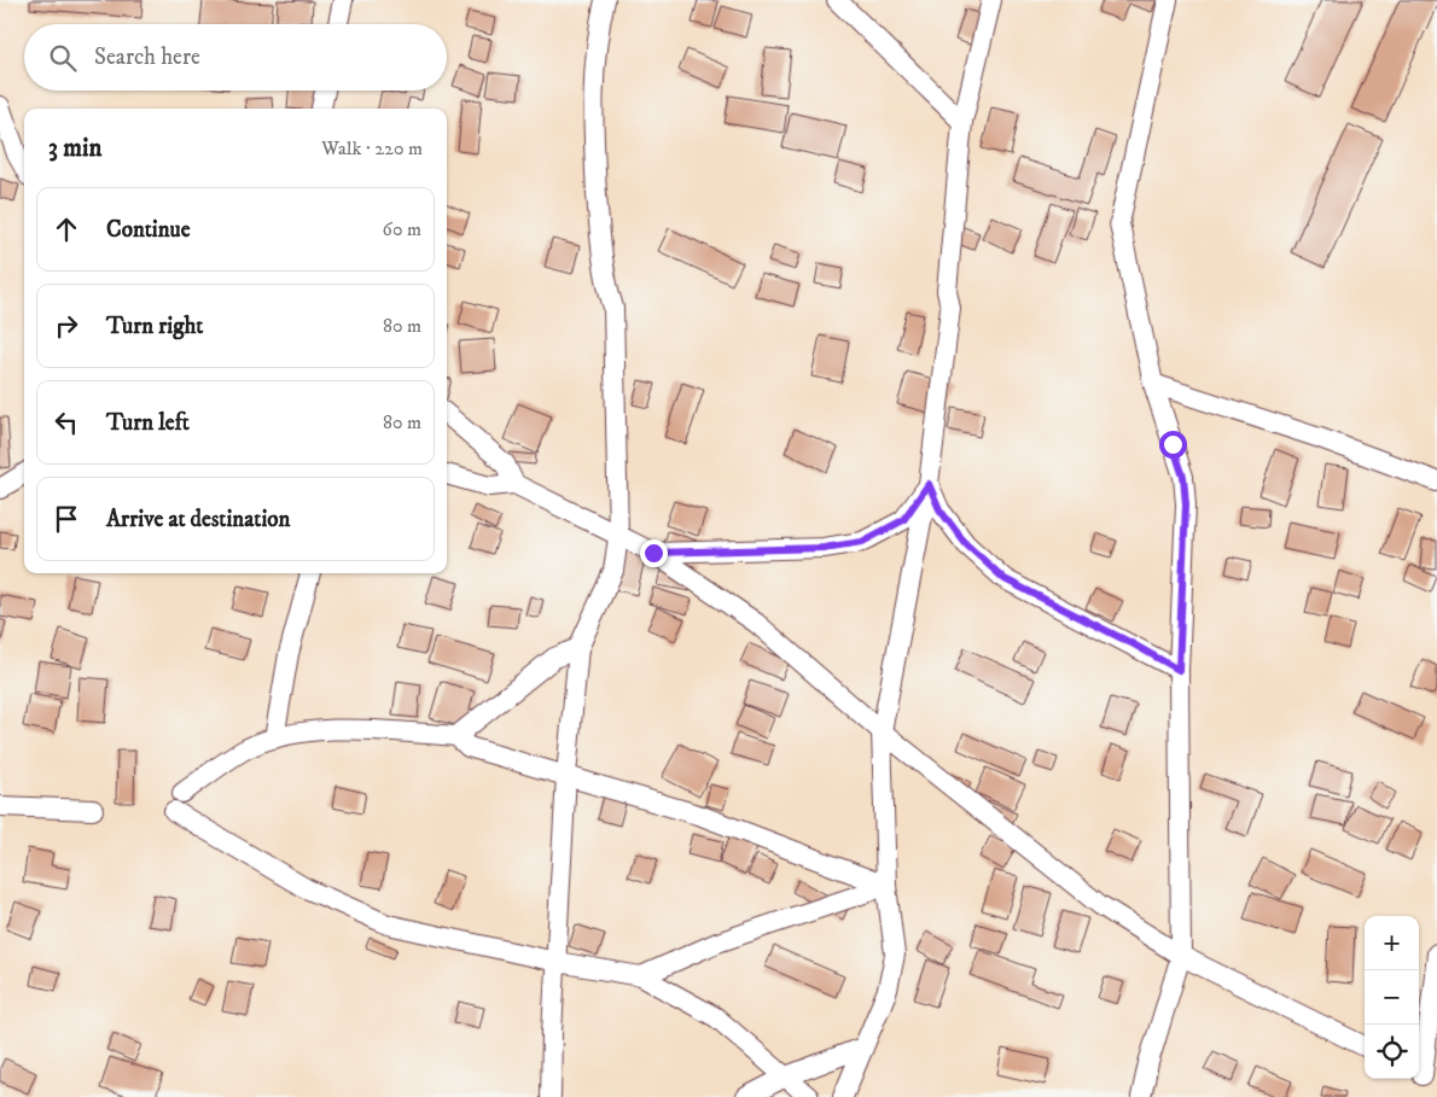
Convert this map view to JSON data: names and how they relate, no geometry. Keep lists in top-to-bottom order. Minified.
{"page":{"search":"Search here","heading":["3 min","Walk · 220 m"],"list":[["Continue","60 m"],["Turn right","80 m"],["Turn left","80 m"],"Arrive at destination"],"map_buttons":["+","−"]}}
